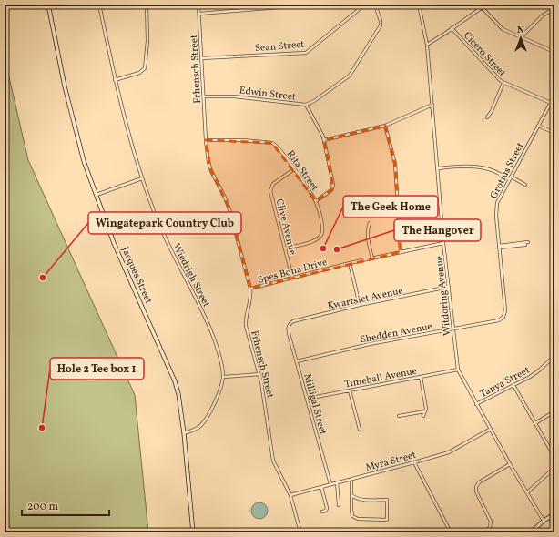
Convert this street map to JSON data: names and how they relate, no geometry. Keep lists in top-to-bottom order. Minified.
{"streets":{"street":["Sean Street","Cicero Street","Frhensch Street","Edwin Street","Rita Street","Grotius Street","Clive Avenue","Spes Bona Drive","Jacques Street","Wiedrigh Street","Witdoring Avenue","Kwartsiet Avenue","Shedden Avenue","Timeball Avenue","Tanya Street","Milligal Street","Myra Street"]},"crossings":[["Sean Street","Frhensch Street"],["Cicero Street","Grotius Street"],["Frhensch Street","Edwin Street"],["Frhensch Street","Rita Street"],["Frhensch Street","Spes Bona Drive"],["Frhensch Street","Myra Street"],["Edwin Street","Rita Street"],["Rita Street","Clive Avenue"],["Grotius Street","Shedden Avenue"],["Clive Avenue","Spes Bona Drive"],["Spes Bona Drive","Witdoring Avenue"],["Witdoring Avenue","Kwartsiet Avenue"],["Witdoring Avenue","Shedden Avenue"],["Witdoring Avenue","Timeball Avenue"],["Witdoring Avenue","Tanya Street"],["Witdoring Avenue","Myra Street"],["Kwartsiet Avenue","Milligal Street"],["Shedden Avenue","Milligal Street"],["Timeball Avenue","Milligal Street"],["Milligal Street","Myra Street"]],"places":["The Geek Home","The Hangover","Wingatepark Country Club","Hole 2 Tee box 1"],"scale_bar":"200 m","north":"top"}
